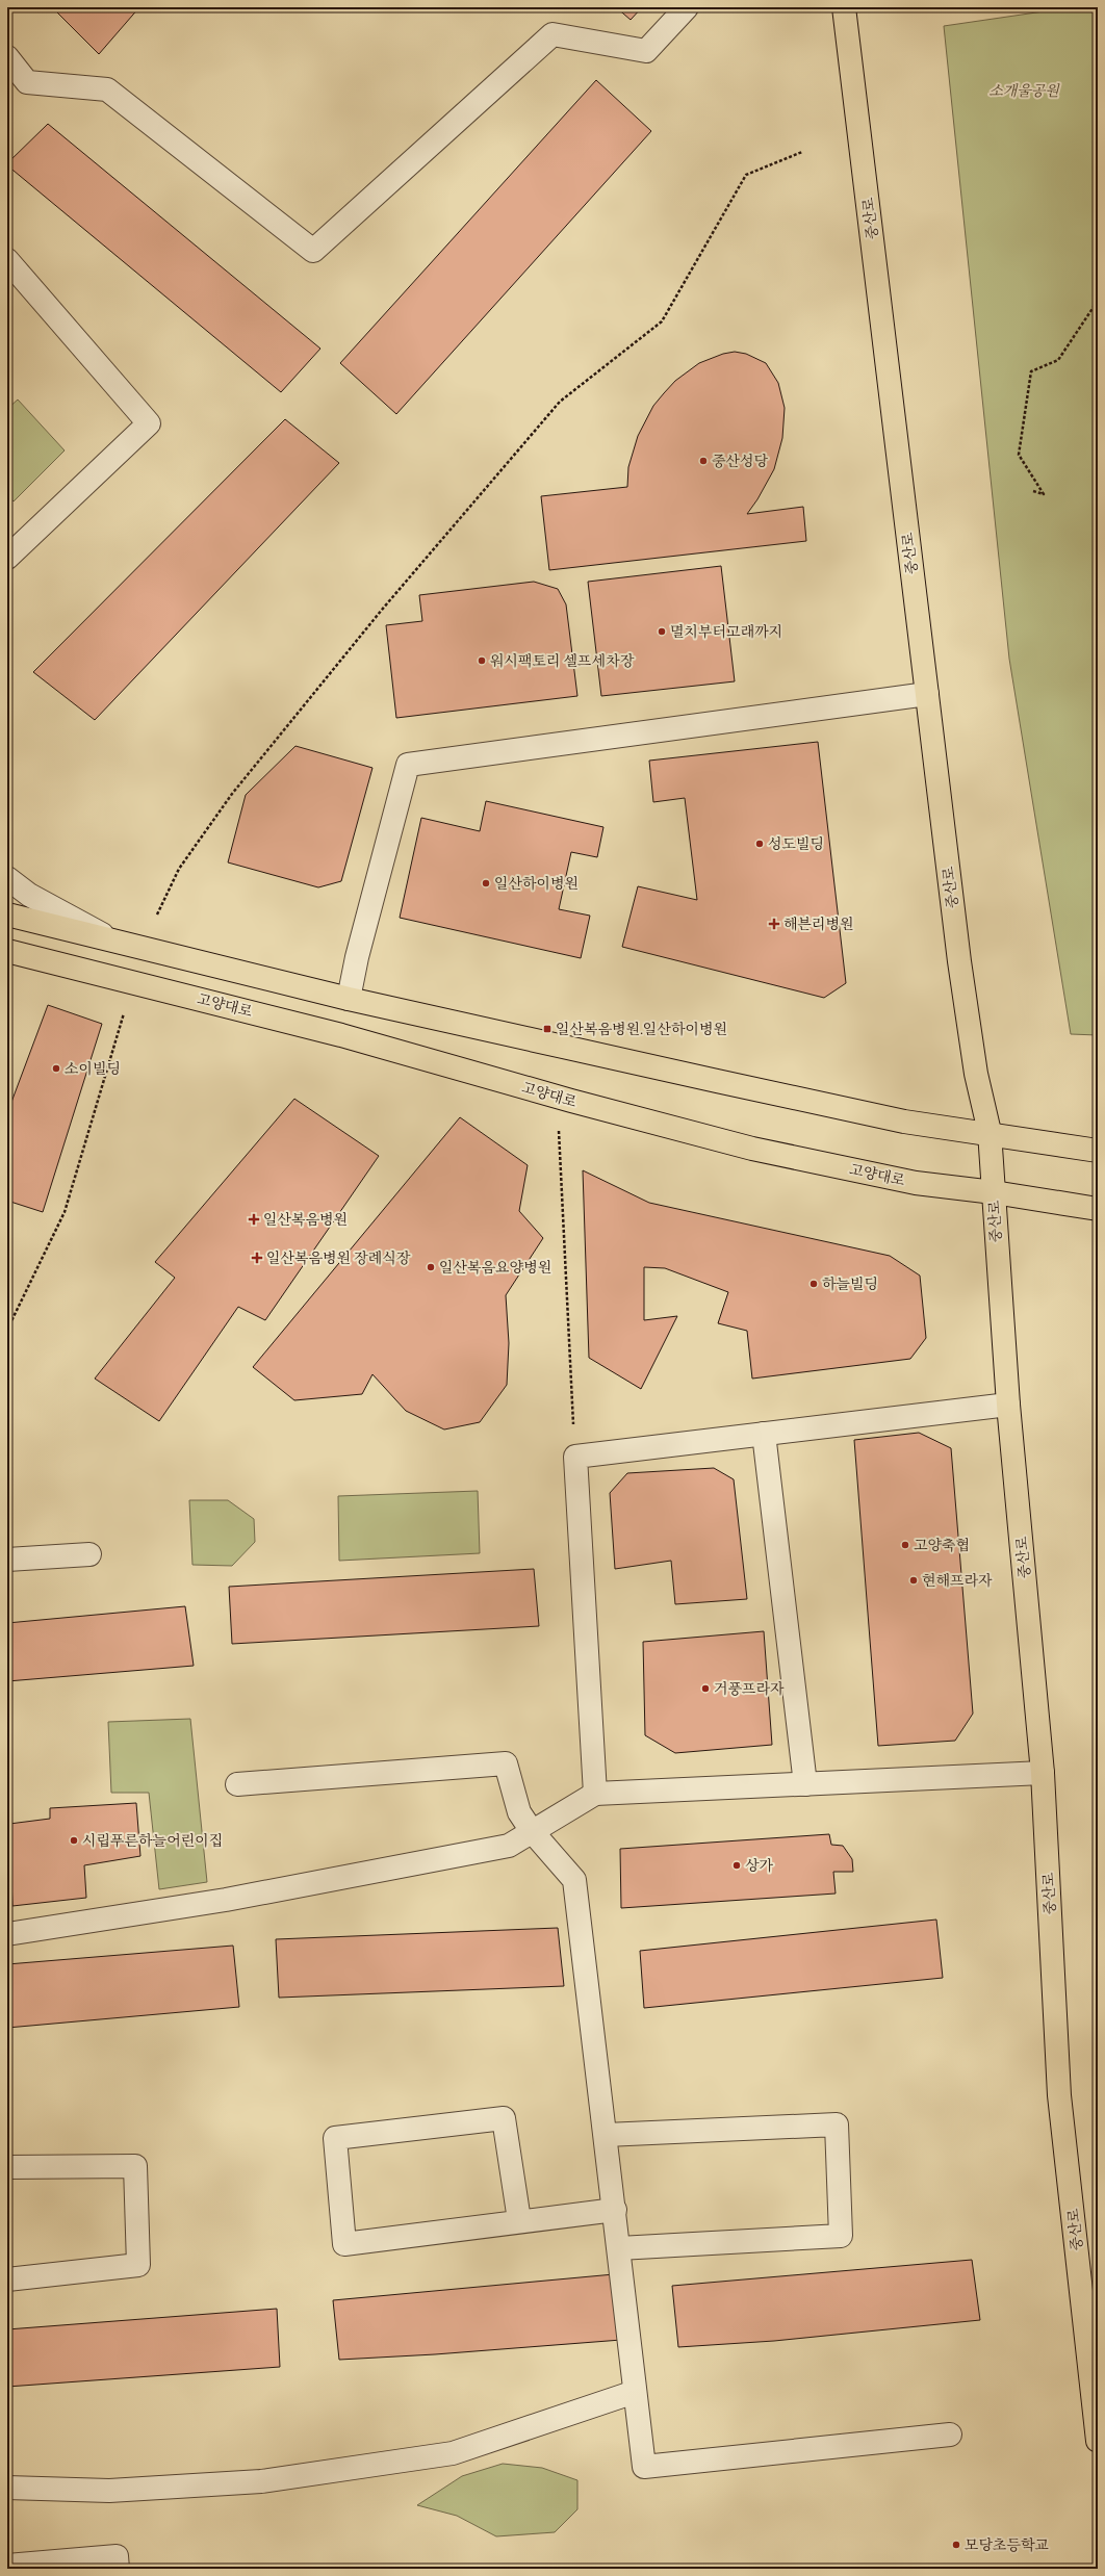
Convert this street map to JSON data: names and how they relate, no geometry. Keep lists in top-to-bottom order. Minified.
{"streets":{"main road":["중산로","고양대로"]},"crossings":[["중산로","고양대로"]],"parks":["소개울공원"],"places":{"other":["중산성당","멸치부터고래까지","워시팩토리 셀프세차장","성도빌딩","일산하이병원","소이빌딩","일산복음요양병원","하늘빌딩","고양축협","현해프라자","거풍프라자","시립푸른하늘어린이집","상가","모당초등학교"],"health":["해븐리병원","일산복음병원","일산복음병원 장례식장"],"transit":["일산복음병원.일산하이병원"]}}
